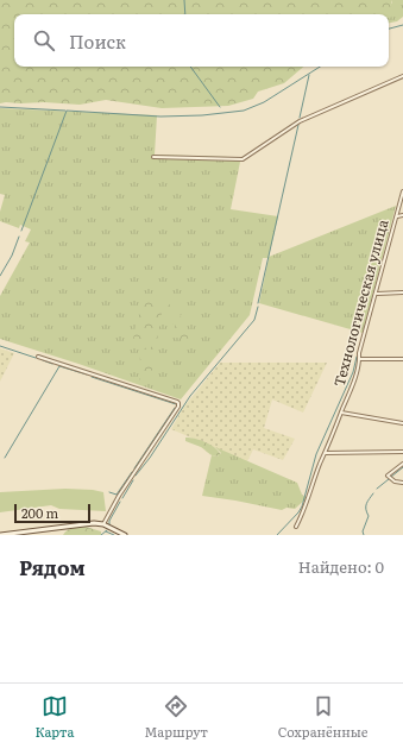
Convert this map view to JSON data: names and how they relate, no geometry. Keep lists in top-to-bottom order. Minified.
{"streets":{"street":["Технологическая улица"]},"scale_bar":"200 m","page":{"search":"Поиск","scale":"200 m","heading":["Рядом","Найдено: 0"],"nav":["Карта","Маршрут","Сохранённые"]}}
